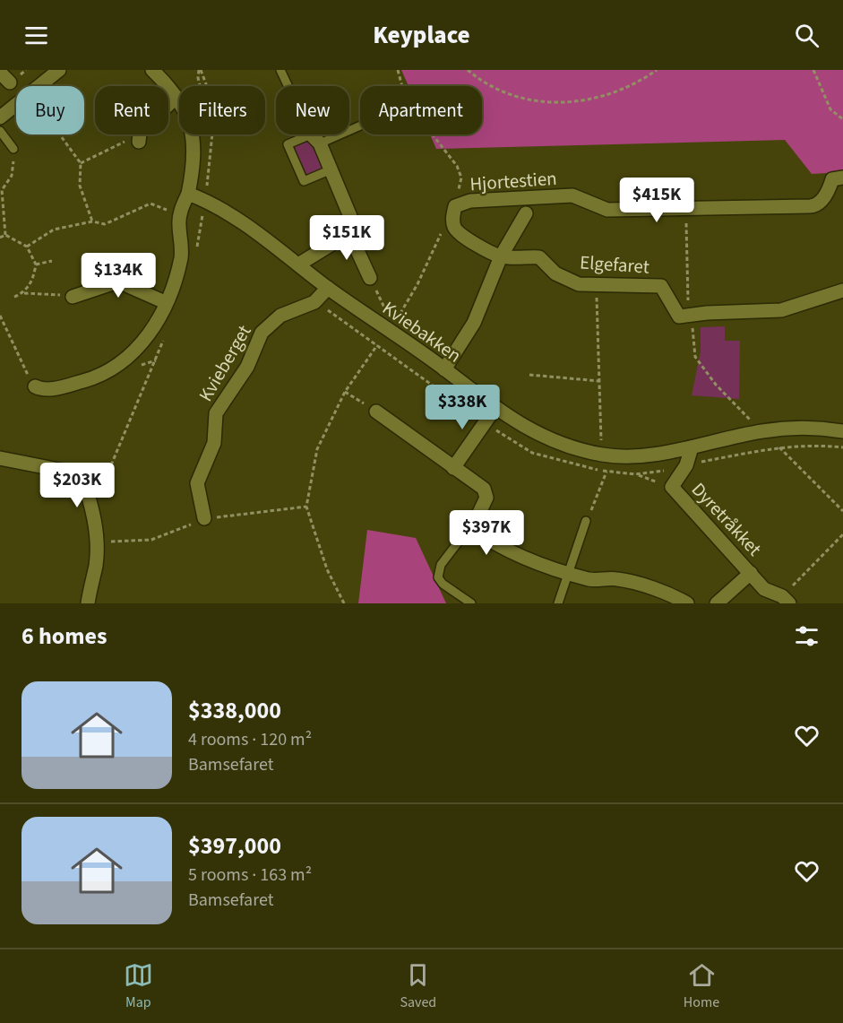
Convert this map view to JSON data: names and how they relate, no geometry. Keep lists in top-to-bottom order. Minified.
{"streets":{"street":["Hjortestien","Elgefaret","Kviebakken","Kvieberget","Dyretråkket"]},"crossings":[["Hjortestien","Elgefaret"],["Kviebakken","Kvieberget"],["Kviebakken","Dyretråkket"]],"page":{"header":"Keyplace","chip":["Buy","Rent","Filters","New","Apartment"],"price":["$415K","$151K","$134K","$338K","$203K","$397K"],"heading":"6 homes","list":[{"name":"$338,000","note":"4 rooms · 120 m² · Bamsefaret"},{"name":"$397,000","note":"5 rooms · 163 m² · Bamsefaret"}],"tabs":["Map","Saved","Home"]}}
